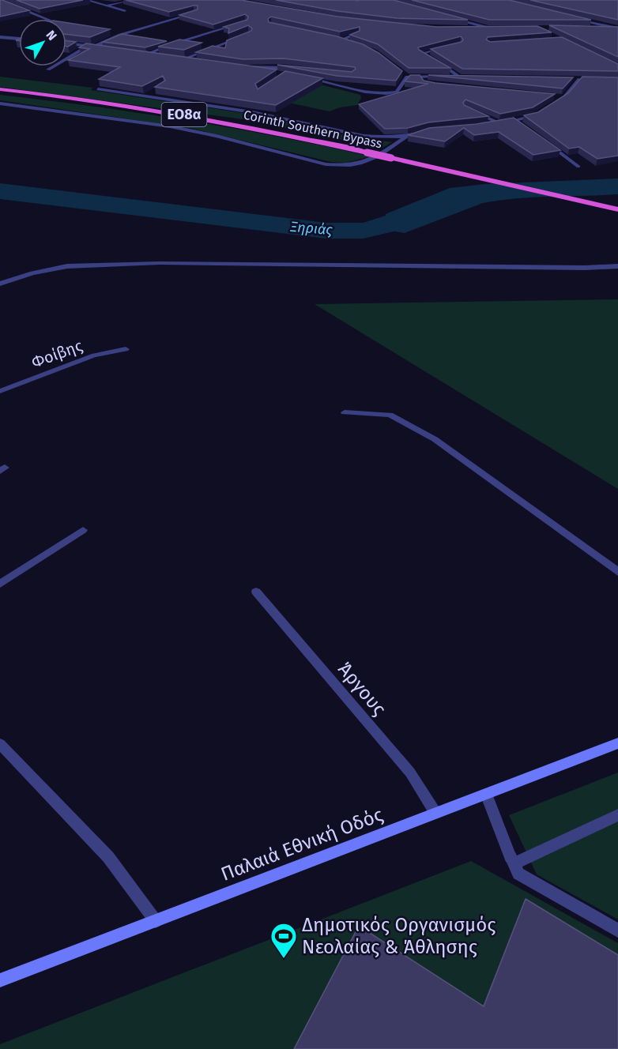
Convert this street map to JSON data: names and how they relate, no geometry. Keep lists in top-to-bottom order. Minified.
{"streets":{"highway":["ΕΟ8α","Corinth Southern Bypass"],"main road":["Παλαιά Εθνική Οδός"],"street":["Φοίβης","Άργους"]},"crossings":[["Άργους","Παλαιά Εθνική Οδός"]],"water":["Ξηριάς"],"places":{"sports":["Δημοτικός Οργανισμός Νεολαίας & Άθλησης"]},"north":"top right"}
